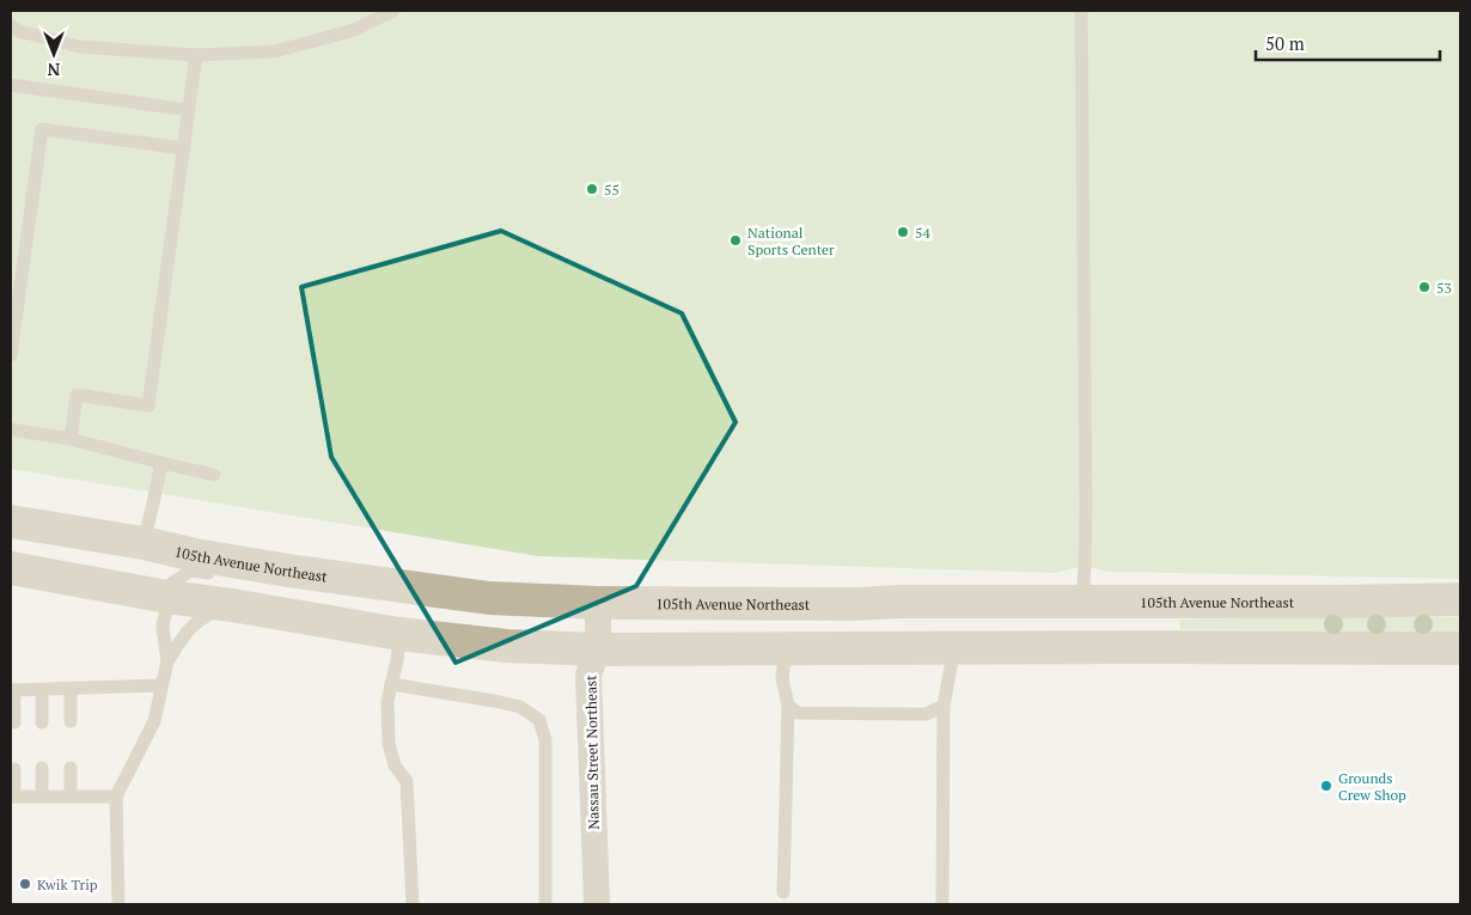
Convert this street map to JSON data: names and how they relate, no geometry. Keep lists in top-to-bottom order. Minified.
{"streets":{"street":["105th Avenue Northeast","Nassau Street Northeast"]},"crossings":[["105th Avenue Northeast","Nassau Street Northeast"]],"places":["55","54","National Sports Center","53","Grounds Crew Shop","Kwik Trip"],"scale_bar":"50 m","north":"bottom"}
